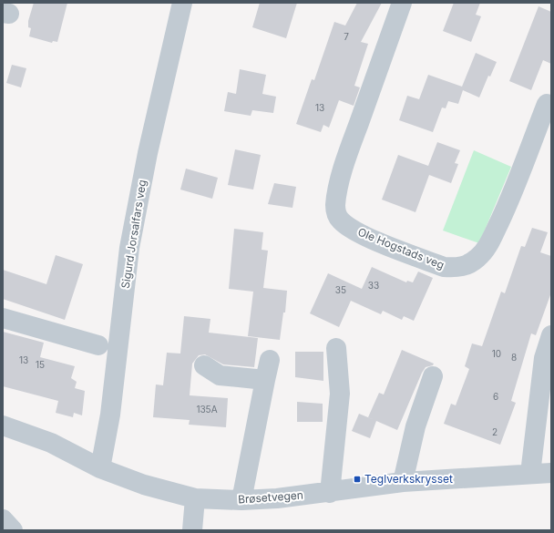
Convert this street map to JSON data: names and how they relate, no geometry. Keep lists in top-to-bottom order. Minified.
{"streets":{"street":["Sigurd Jorsalfars veg","Ole Hogstads veg","Brøsetvegen"]},"crossings":[["Sigurd Jorsalfars veg","Brøsetvegen"]],"places":{"transit":["Teglverkskrysset"]},"house_numbers":["7","13","33","35","10","8","13","15","6","135A","2"]}
